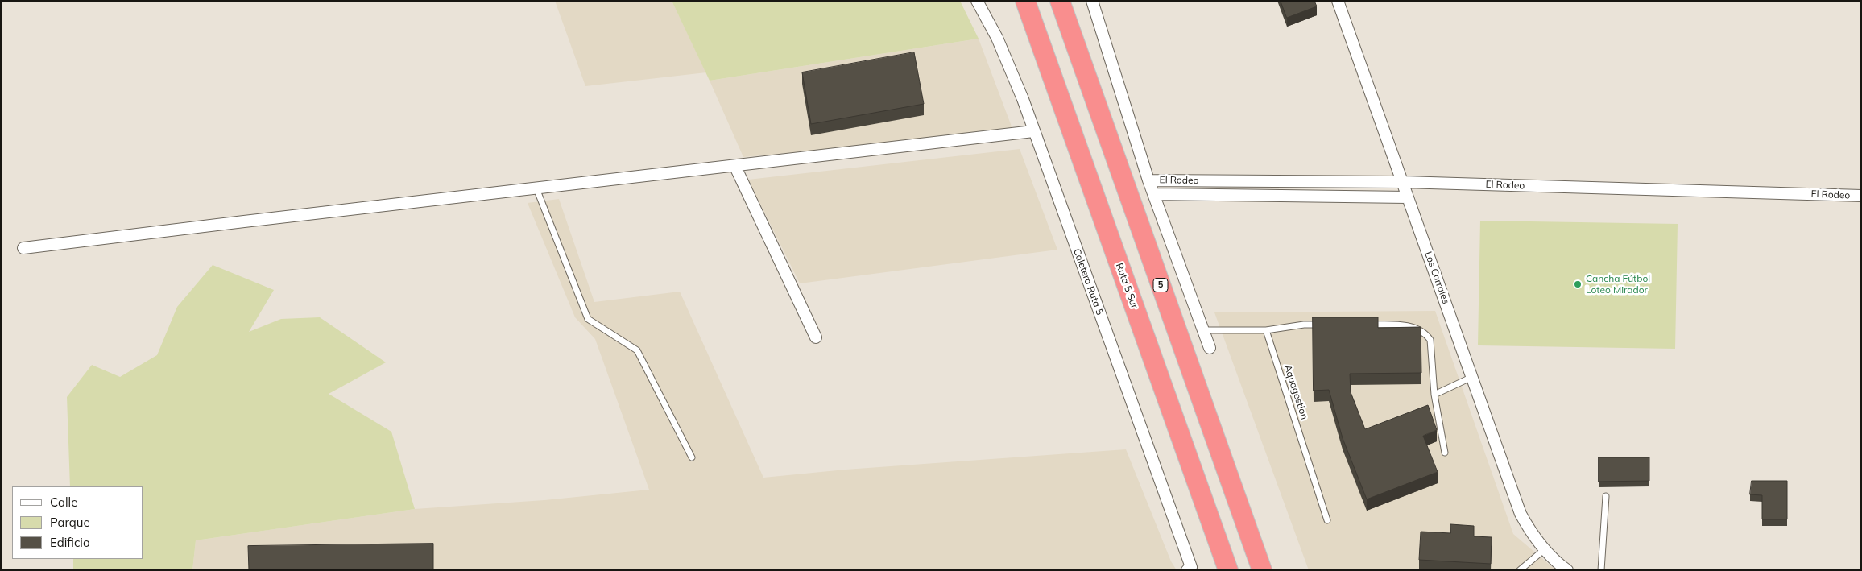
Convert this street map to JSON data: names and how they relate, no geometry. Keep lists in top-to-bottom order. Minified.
{"streets":{"highway":["5","Ruta 5 Sur"],"street":["El Rodeo","Los Corrales","Caletera Ruta 5"],"lane":["Aquagestion"]},"crossings":[["El Rodeo","Los Corrales"]],"places":["Cancha Fútbol Loteo Mirador"],"legend":["Calle","Parque","Edificio"]}
